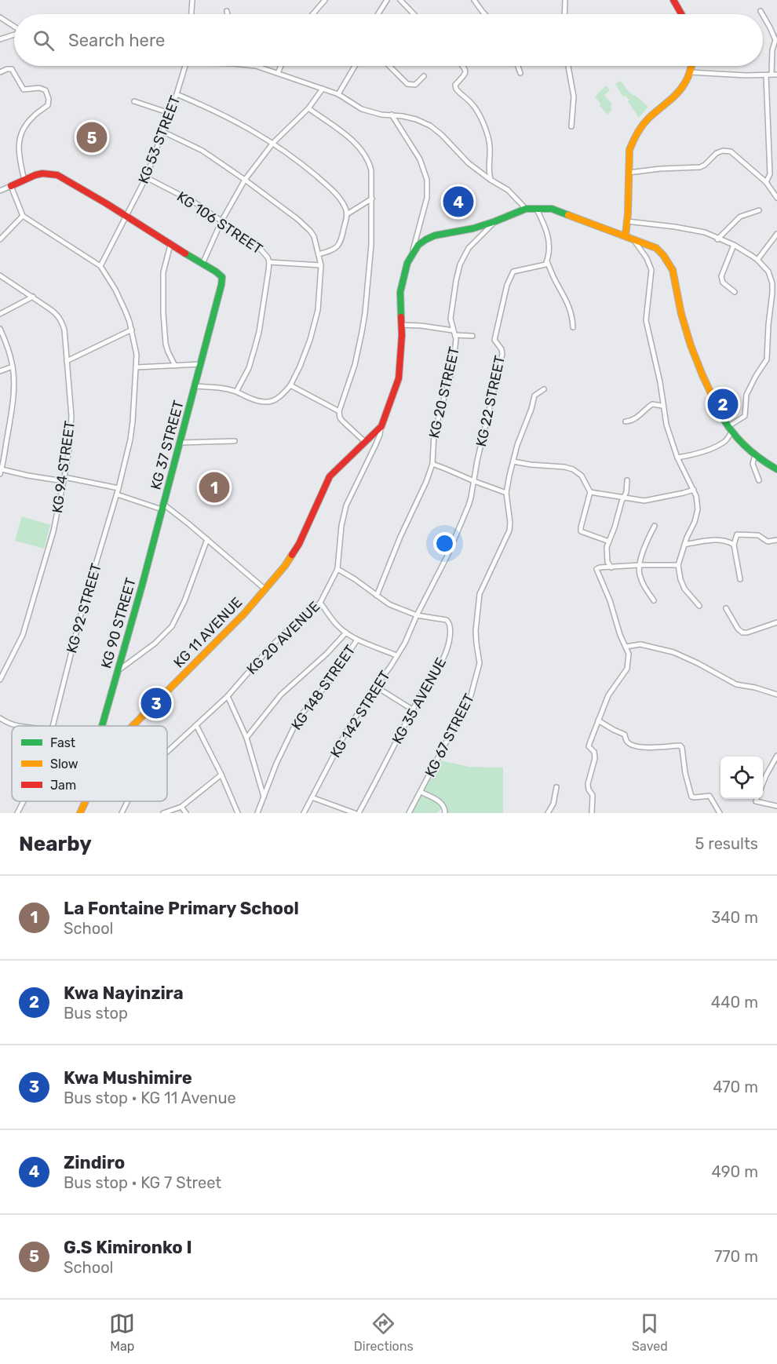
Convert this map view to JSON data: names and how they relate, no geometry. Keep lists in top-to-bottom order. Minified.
{"streets":{"main road":["KG 37 STREET","KG 90 STREET","KG 11 AVENUE"],"street":["KG 53 STREET","KG 106 STREET","KG 20 STREET","KG 22 STREET","KG 94 STREET","KG 92 STREET","KG 20 AVENUE","KG 148 STREET","KG 35 AVENUE","KG 142 STREET","KG 67 STREET"]},"crossings":[["KG 53 STREET","KG 106 STREET"],["KG 53 STREET","KG 92 STREET"],["KG 20 STREET","KG 35 AVENUE"],["KG 22 STREET","KG 35 AVENUE"],["KG 22 STREET","KG 142 STREET"],["KG 37 STREET","KG 90 STREET"],["KG 11 AVENUE","KG 20 AVENUE"],["KG 20 AVENUE","KG 35 AVENUE"],["KG 35 AVENUE","KG 142 STREET"]],"legend":["Fast","Slow","Jam"],"page":{"search":"Search here","pins":["5","4","2","1","3"],"heading":["Nearby","5 results"],"list":[{"mark":"1","name":"La Fontaine Primary School","note":"School","value":"340 m"},{"mark":"2","name":"Kwa Nayinzira","note":"Bus stop","value":"440 m"},{"mark":"3","name":"Kwa Mushimire","note":"Bus stop · KG 11 Avenue","value":"470 m"},{"mark":"4","name":"Zindiro","note":"Bus stop · KG 7 Street","value":"490 m"},{"mark":"5","name":"G.S Kimironko I","note":"School","value":"770 m"}],"nav":["Map","Directions","Saved"]}}
